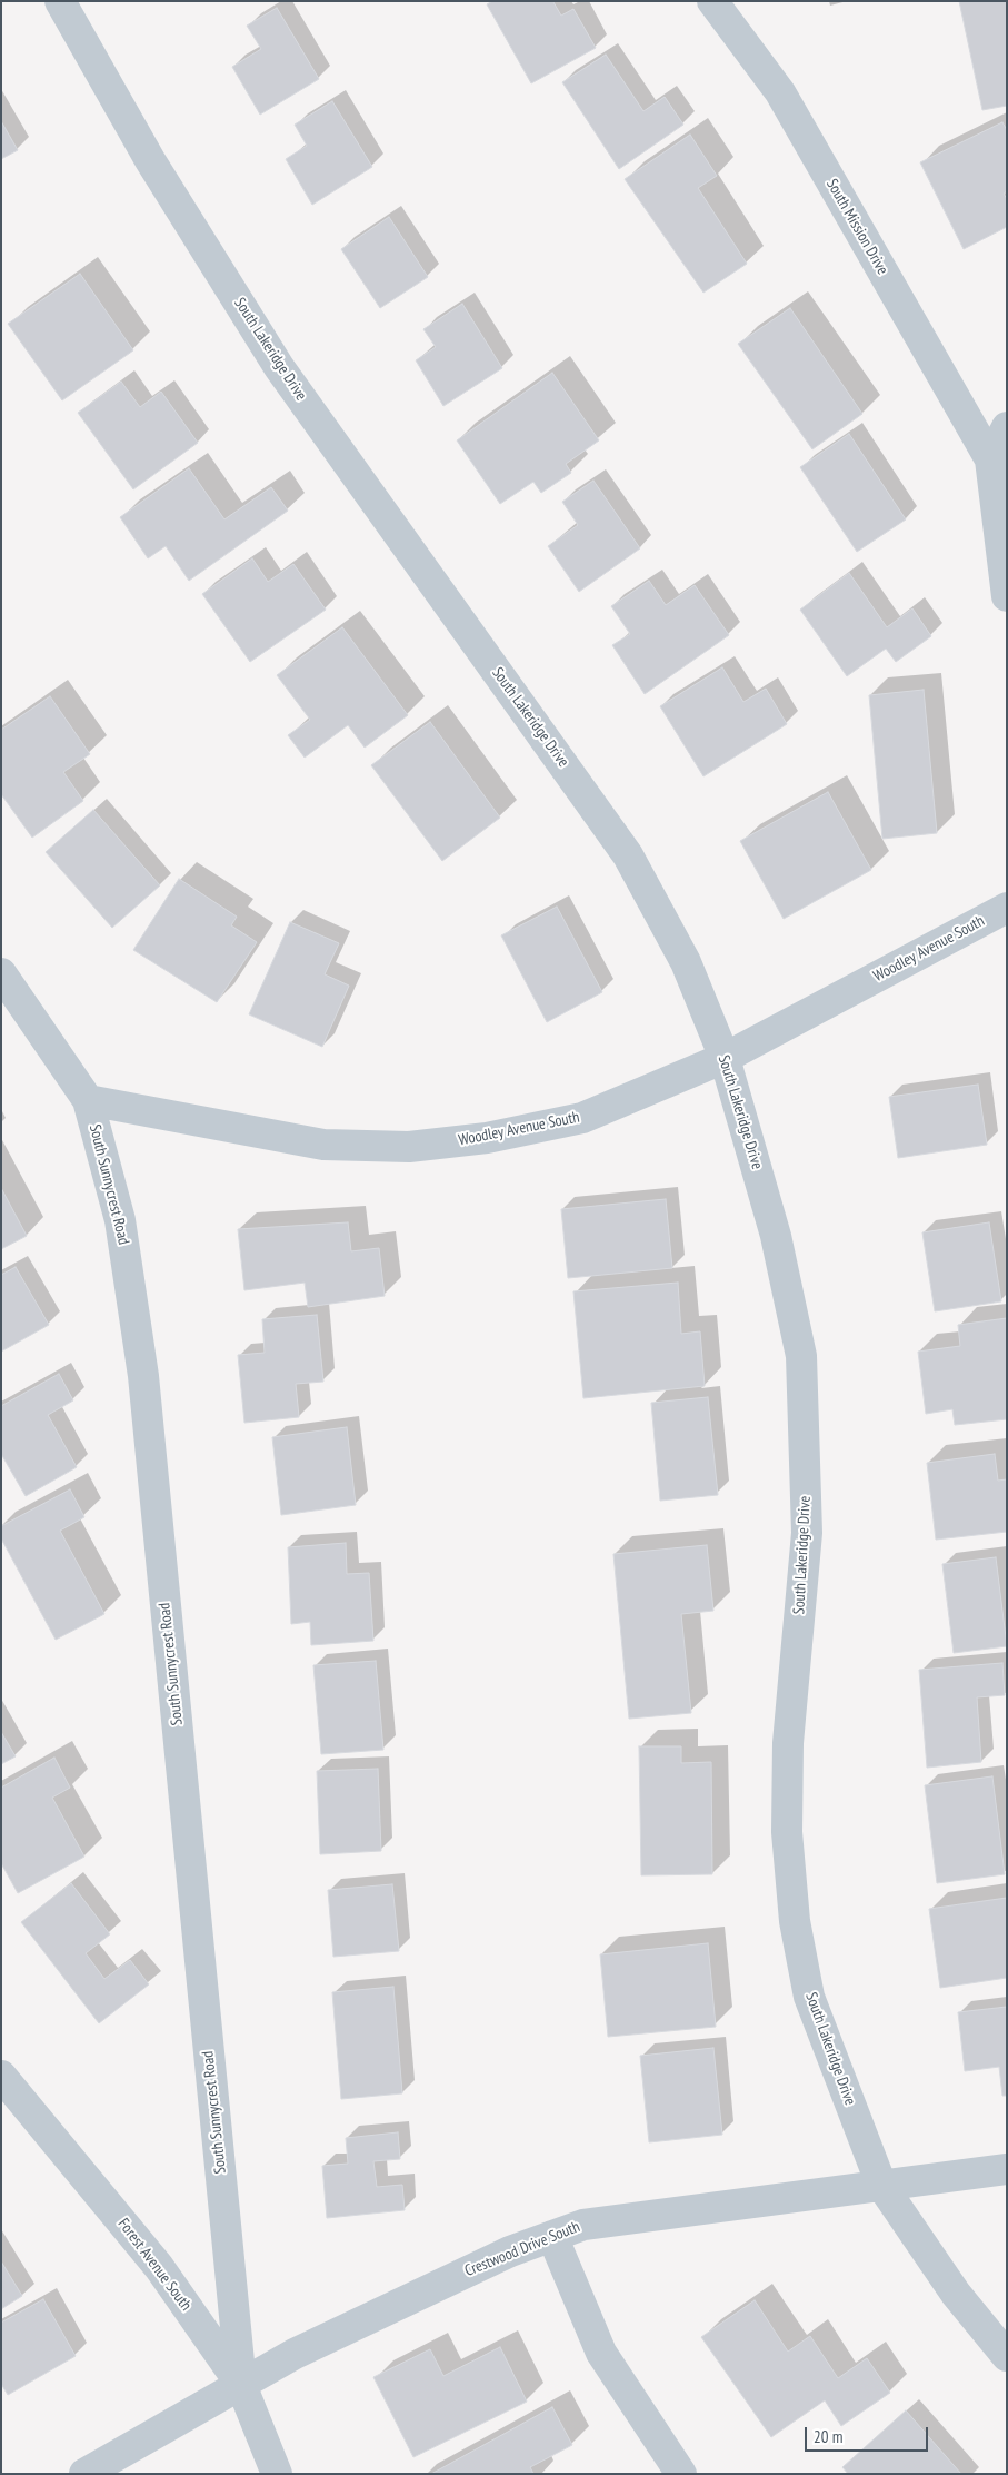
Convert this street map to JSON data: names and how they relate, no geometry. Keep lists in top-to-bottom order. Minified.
{"streets":{"street":["South Mission Drive","South Lakeridge Drive","Woodley Avenue South","South Sunnycrest Road","Crestwood Drive South","Forest Avenue South"]},"crossings":[["South Lakeridge Drive","Woodley Avenue South"],["South Lakeridge Drive","Crestwood Drive South"],["Woodley Avenue South","South Sunnycrest Road"],["South Sunnycrest Road","Crestwood Drive South"],["South Sunnycrest Road","Forest Avenue South"],["Crestwood Drive South","Forest Avenue South"]],"scale_bar":"20 m"}
